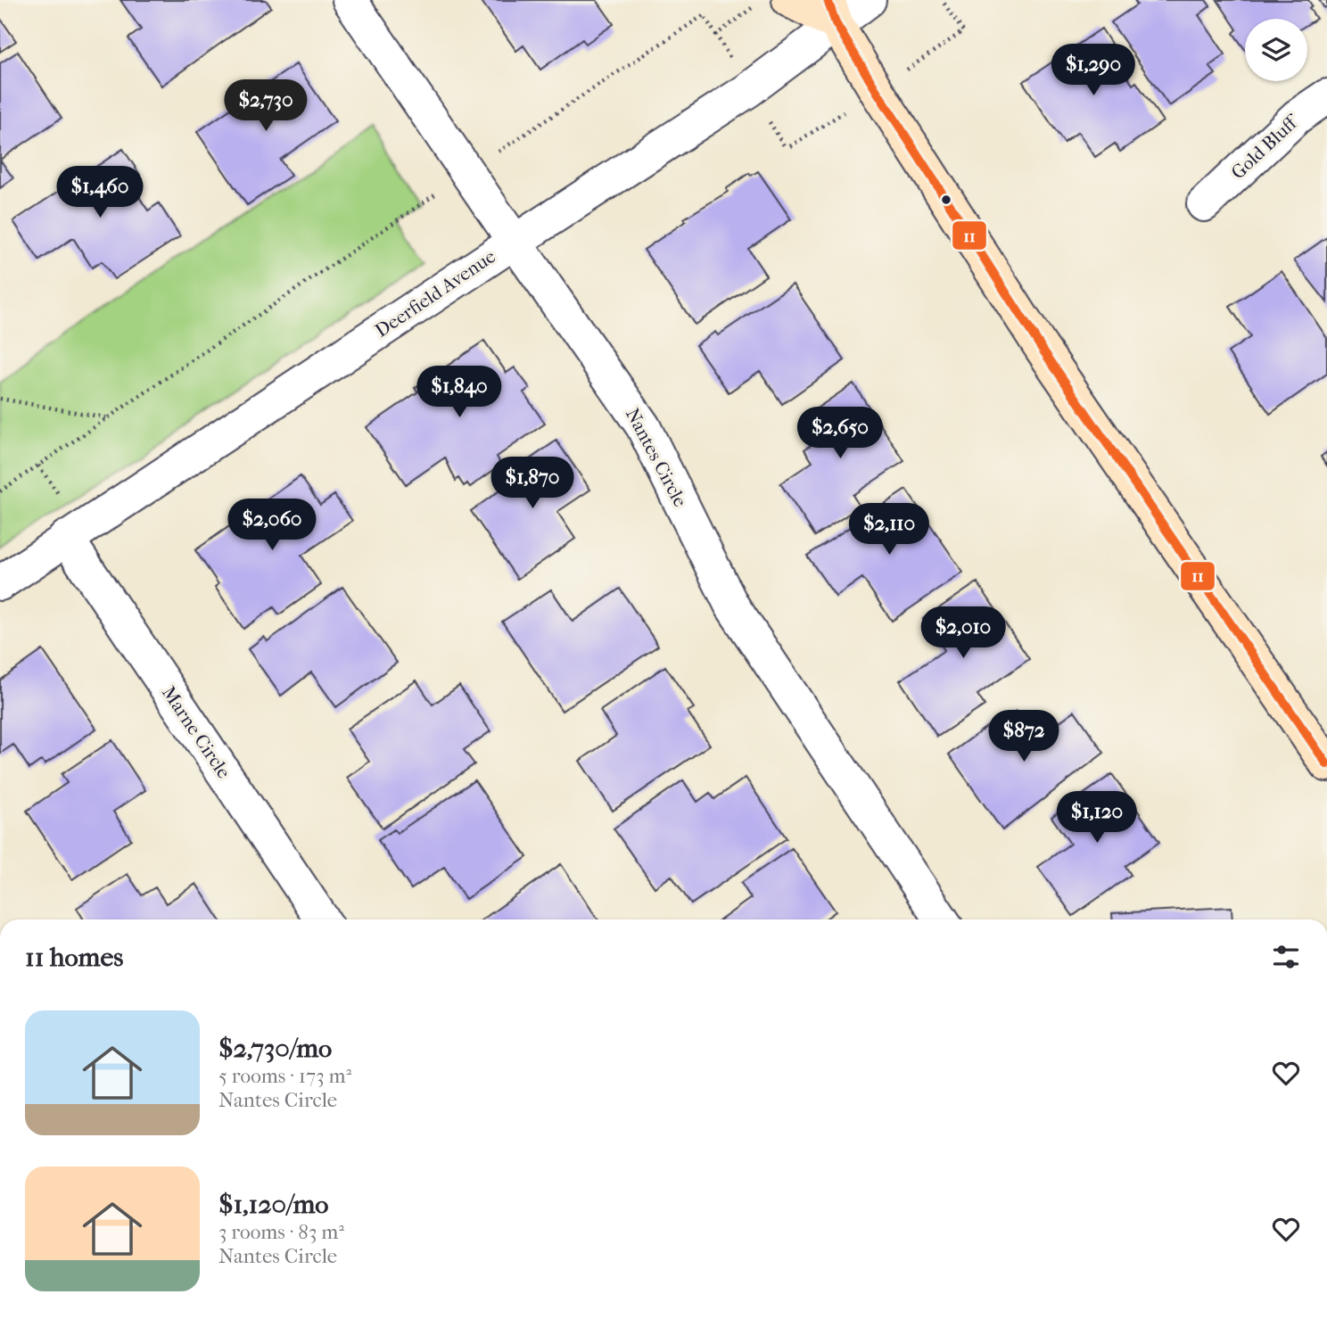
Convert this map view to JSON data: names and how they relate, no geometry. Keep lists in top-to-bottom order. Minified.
{"streets":{"street":["Gold Bluff","Deerfield Avenue","Nantes Circle","Marne Circle"]},"crossings":[["Deerfield Avenue","Nantes Circle"],["Deerfield Avenue","Marne Circle"]],"lines":["transit line 11"],"page":{"price":["$1,290","$2,730","$1,460","$1,840","$2,650","$1,870","$2,060","$2,110","$2,010","$872","$1,120"],"heading":"11 homes","list":[{"name":"$2,730/mo","note":"5 rooms · 173 m² · Nantes Circle"},{"name":"$1,120/mo","note":"3 rooms · 83 m² · Nantes Circle"}]}}
